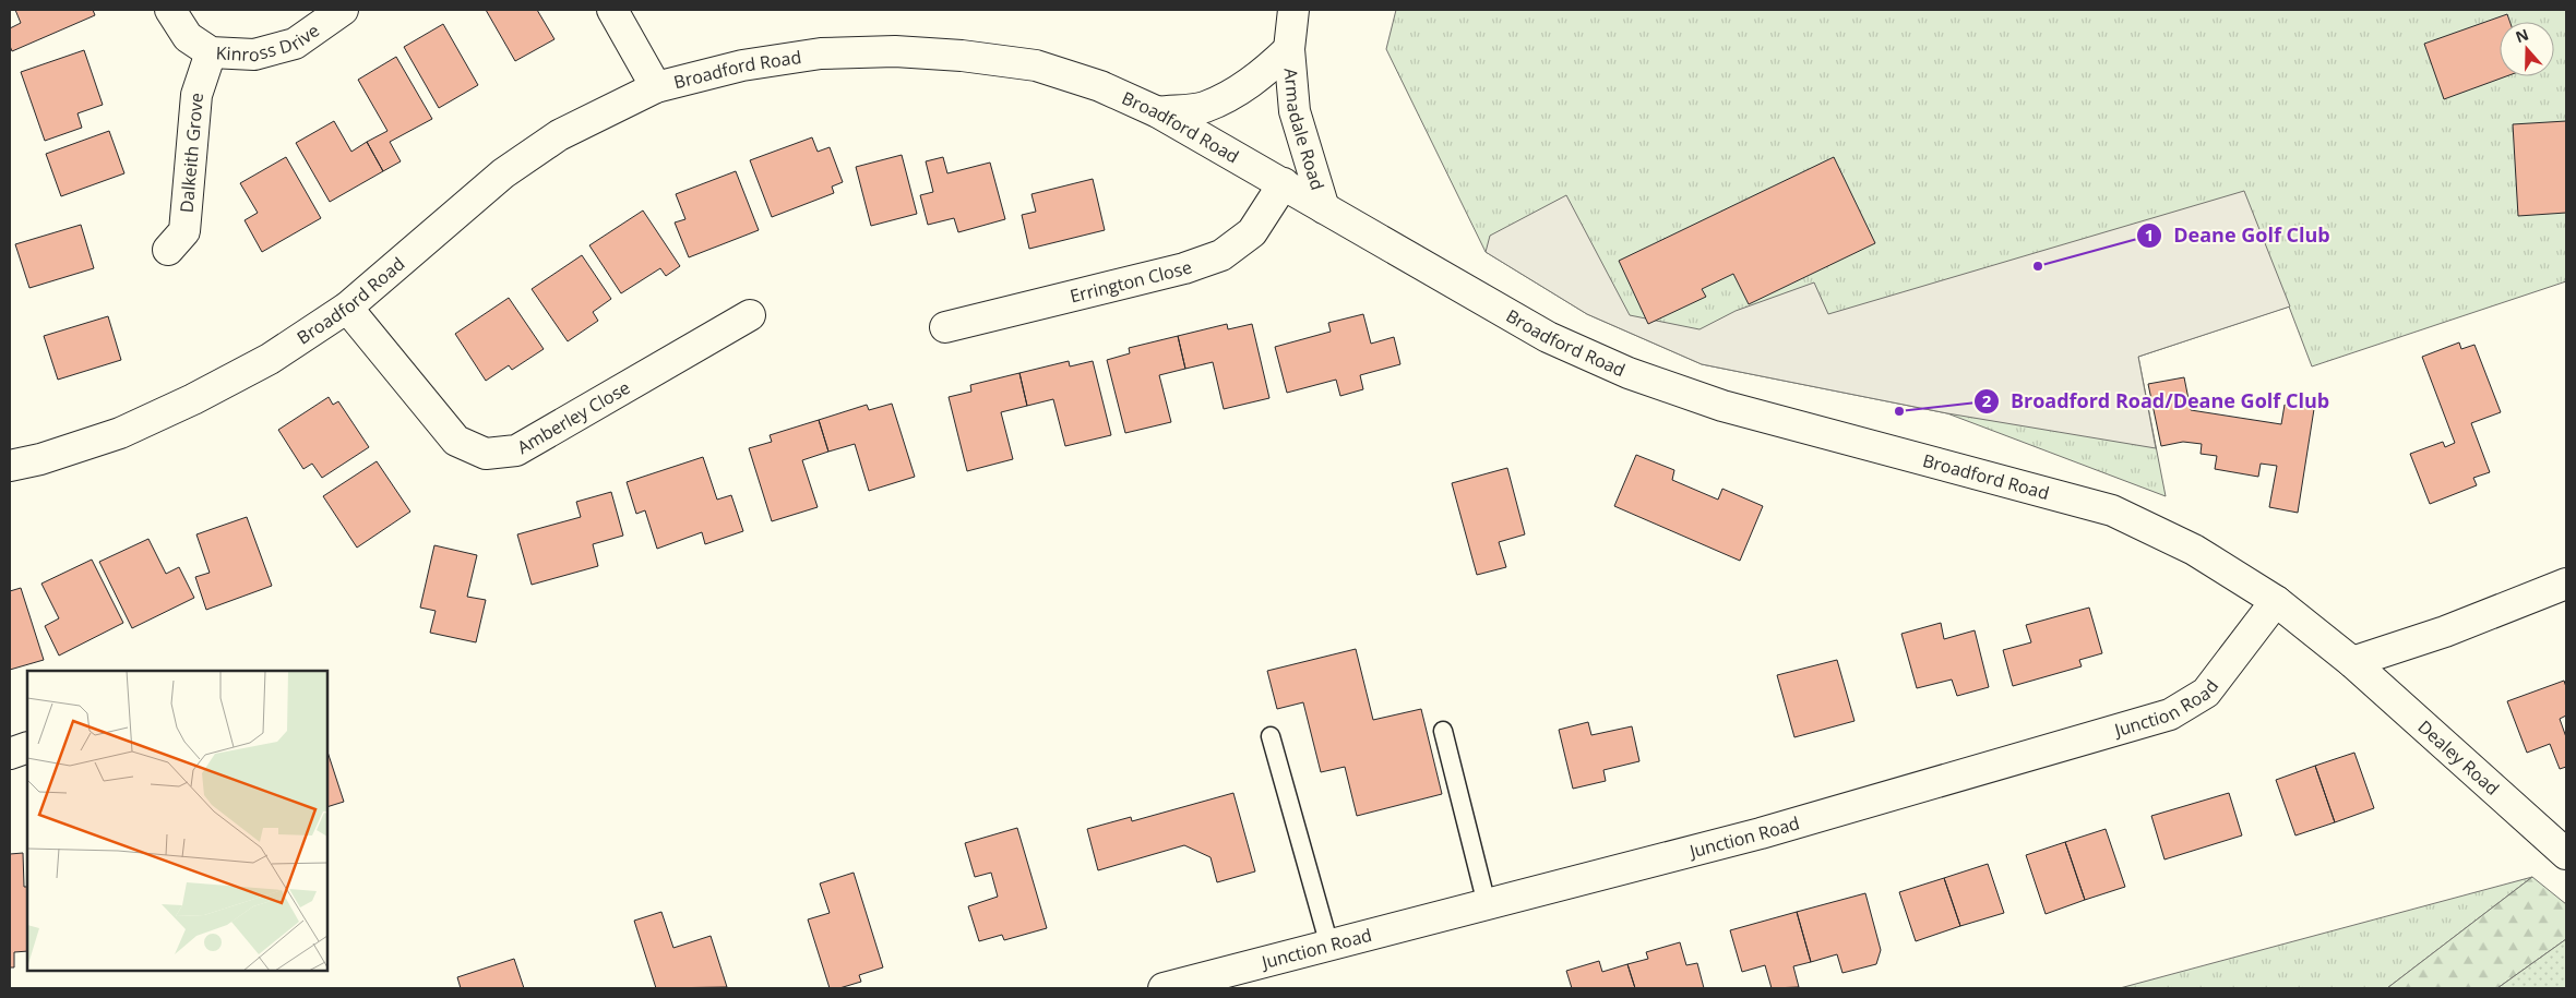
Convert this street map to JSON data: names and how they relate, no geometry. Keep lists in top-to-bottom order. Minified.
{"streets":{"street":["Kinross Drive","Broadford Road","Armadale Road","Dalkeith Grove","Errington Close","Amberley Close","Junction Road","Dealey Road"]},"crossings":[["Kinross Drive","Dalkeith Grove"],["Broadford Road","Armadale Road"],["Broadford Road","Errington Close"],["Broadford Road","Amberley Close"],["Broadford Road","Junction Road"],["Broadford Road","Dealey Road"]],"places":["Deane Golf Club","Broadford Road/Deane Golf Club"],"north":"top"}
